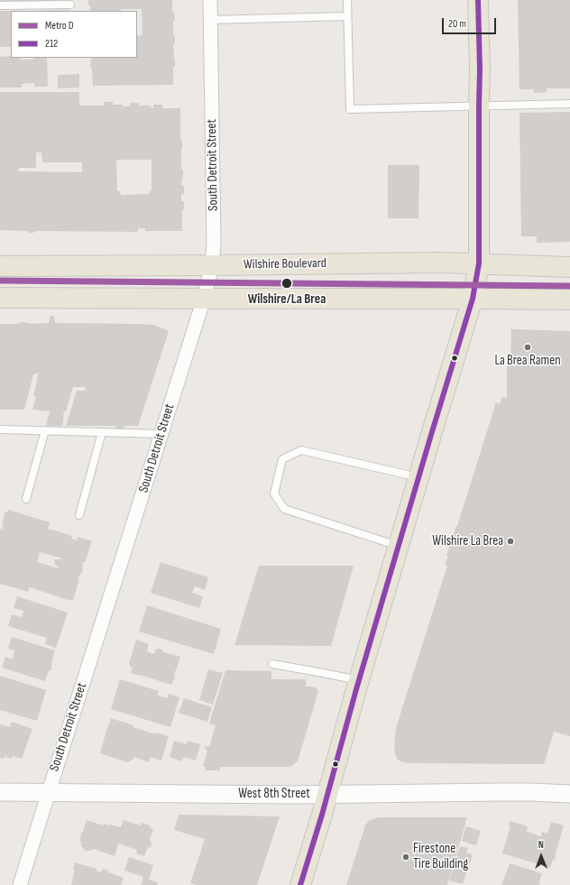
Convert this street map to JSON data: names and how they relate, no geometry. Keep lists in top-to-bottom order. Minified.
{"streets":{"main road":["Wilshire Boulevard"],"street":["South Detroit Street","West 8th Street"]},"crossings":[["South Detroit Street","Wilshire Boulevard"],["South Detroit Street","West 8th Street"]],"places":["Wilshire/La Brea","La Brea Ramen","Wilshire La Brea","Firestone Tire Building"],"lines":["transit line 212","metro line D"],"legend":["Metro D","212"],"scale_bar":"20 m","north":"top"}
